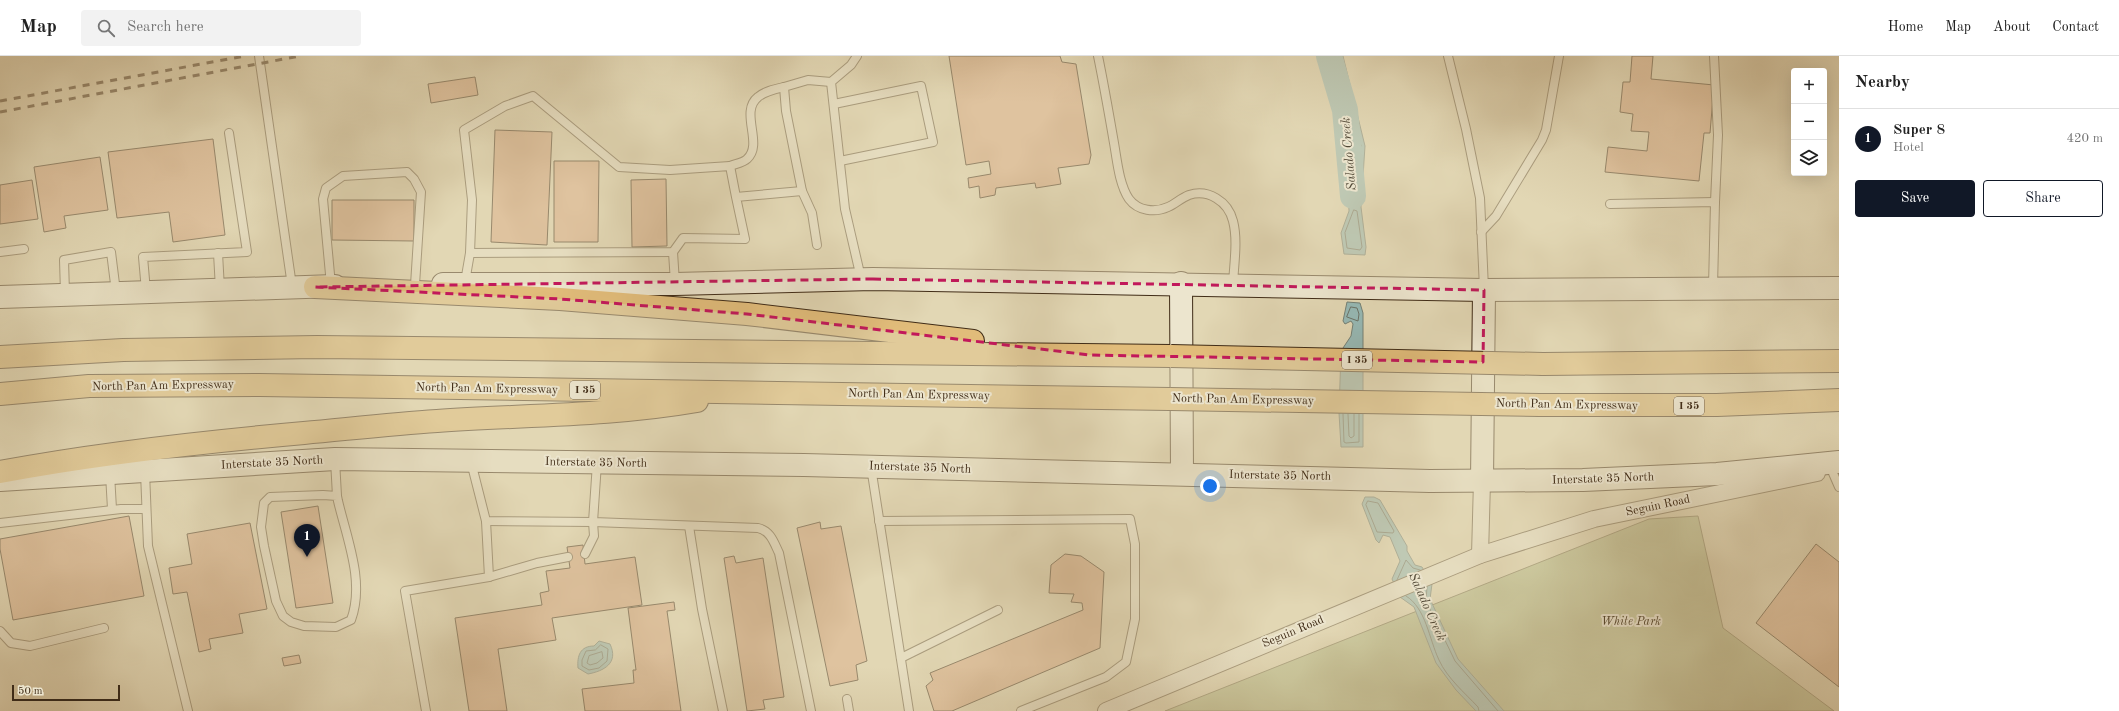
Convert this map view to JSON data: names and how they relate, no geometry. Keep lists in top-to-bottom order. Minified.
{"streets":{"highway":["I 35","North Pan Am Expressway"],"main road":["Interstate 35 North"],"street":["Seguin Road"]},"crossings":[["Interstate 35 North","Seguin Road"]],"water":["Salado Creek"],"parks":["White Park"],"scale_bar":"50 m","page":{"header":"Map","search":"Search here","nav":["Home","Map","About","Contact"],"heading":"Nearby","map_buttons":["+","−"],"list":[{"mark":"1","name":"Super 8","note":"Hotel","value":"420 m"}],"buttons":["Save","Share"],"pins":"1","scale":"50 m"}}
